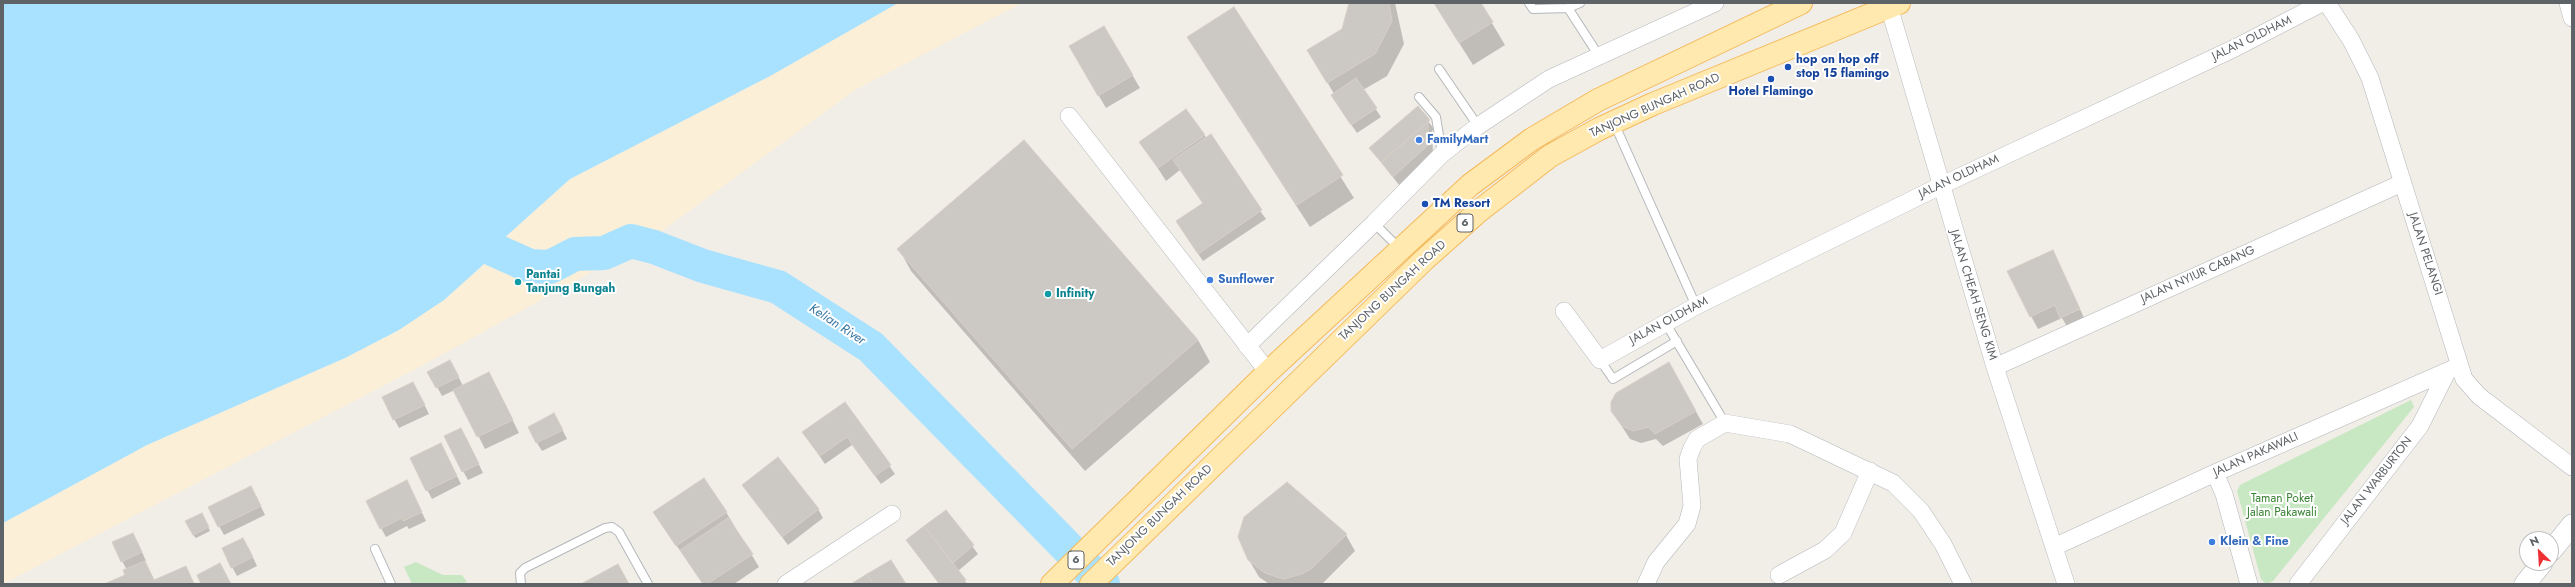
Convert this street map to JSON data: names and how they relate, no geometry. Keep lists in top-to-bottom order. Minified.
{"streets":{"main road":["TANJONG BUNGAH ROAD","6"],"street":["JALAN OLDHAM","JALAN PELANGI","JALAN NYIUR CABANG","JALAN CHEAH SENG KIM","JALAN PAKAWALI","JALAN WARBURTON"]},"crossings":[["JALAN OLDHAM","JALAN CHEAH SENG KIM"],["TANJONG BUNGAH ROAD","JALAN CHEAH SENG KIM"],["JALAN PELANGI","JALAN NYIUR CABANG"],["JALAN PELANGI","JALAN PAKAWALI"],["JALAN PELANGI","JALAN WARBURTON"],["JALAN NYIUR CABANG","JALAN CHEAH SENG KIM"],["JALAN CHEAH SENG KIM","JALAN PAKAWALI"],["JALAN PAKAWALI","JALAN WARBURTON"]],"water":["Kelian River"],"parks":["Taman Poket Jalan Pakawali"],"places":["hop on hop off stop 15 flamingo","Hotel Flamingo","FamilyMart","TM Resort","Sunflower","Pantai Tanjung Bungah","Infinity","Klein & Fine"],"north":"top left"}
